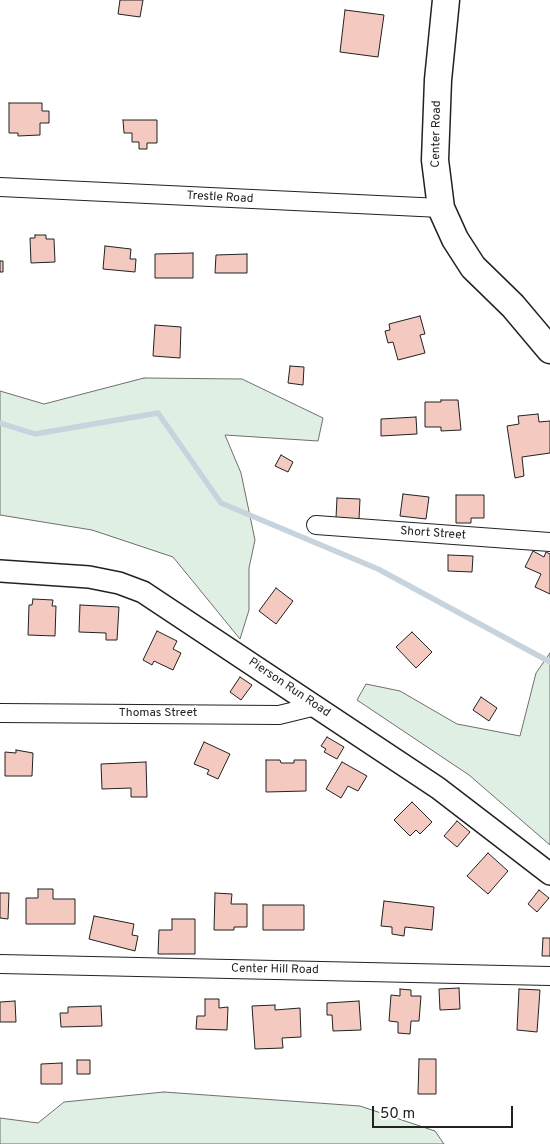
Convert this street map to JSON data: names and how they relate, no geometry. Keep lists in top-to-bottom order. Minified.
{"streets":{"main road":["Center Road"],"street":["Trestle Road","Short Street","Pierson Run Road","Thomas Street","Center Hill Road"]},"crossings":[["Center Road","Trestle Road"],["Pierson Run Road","Thomas Street"]],"scale_bar":"50 m"}
